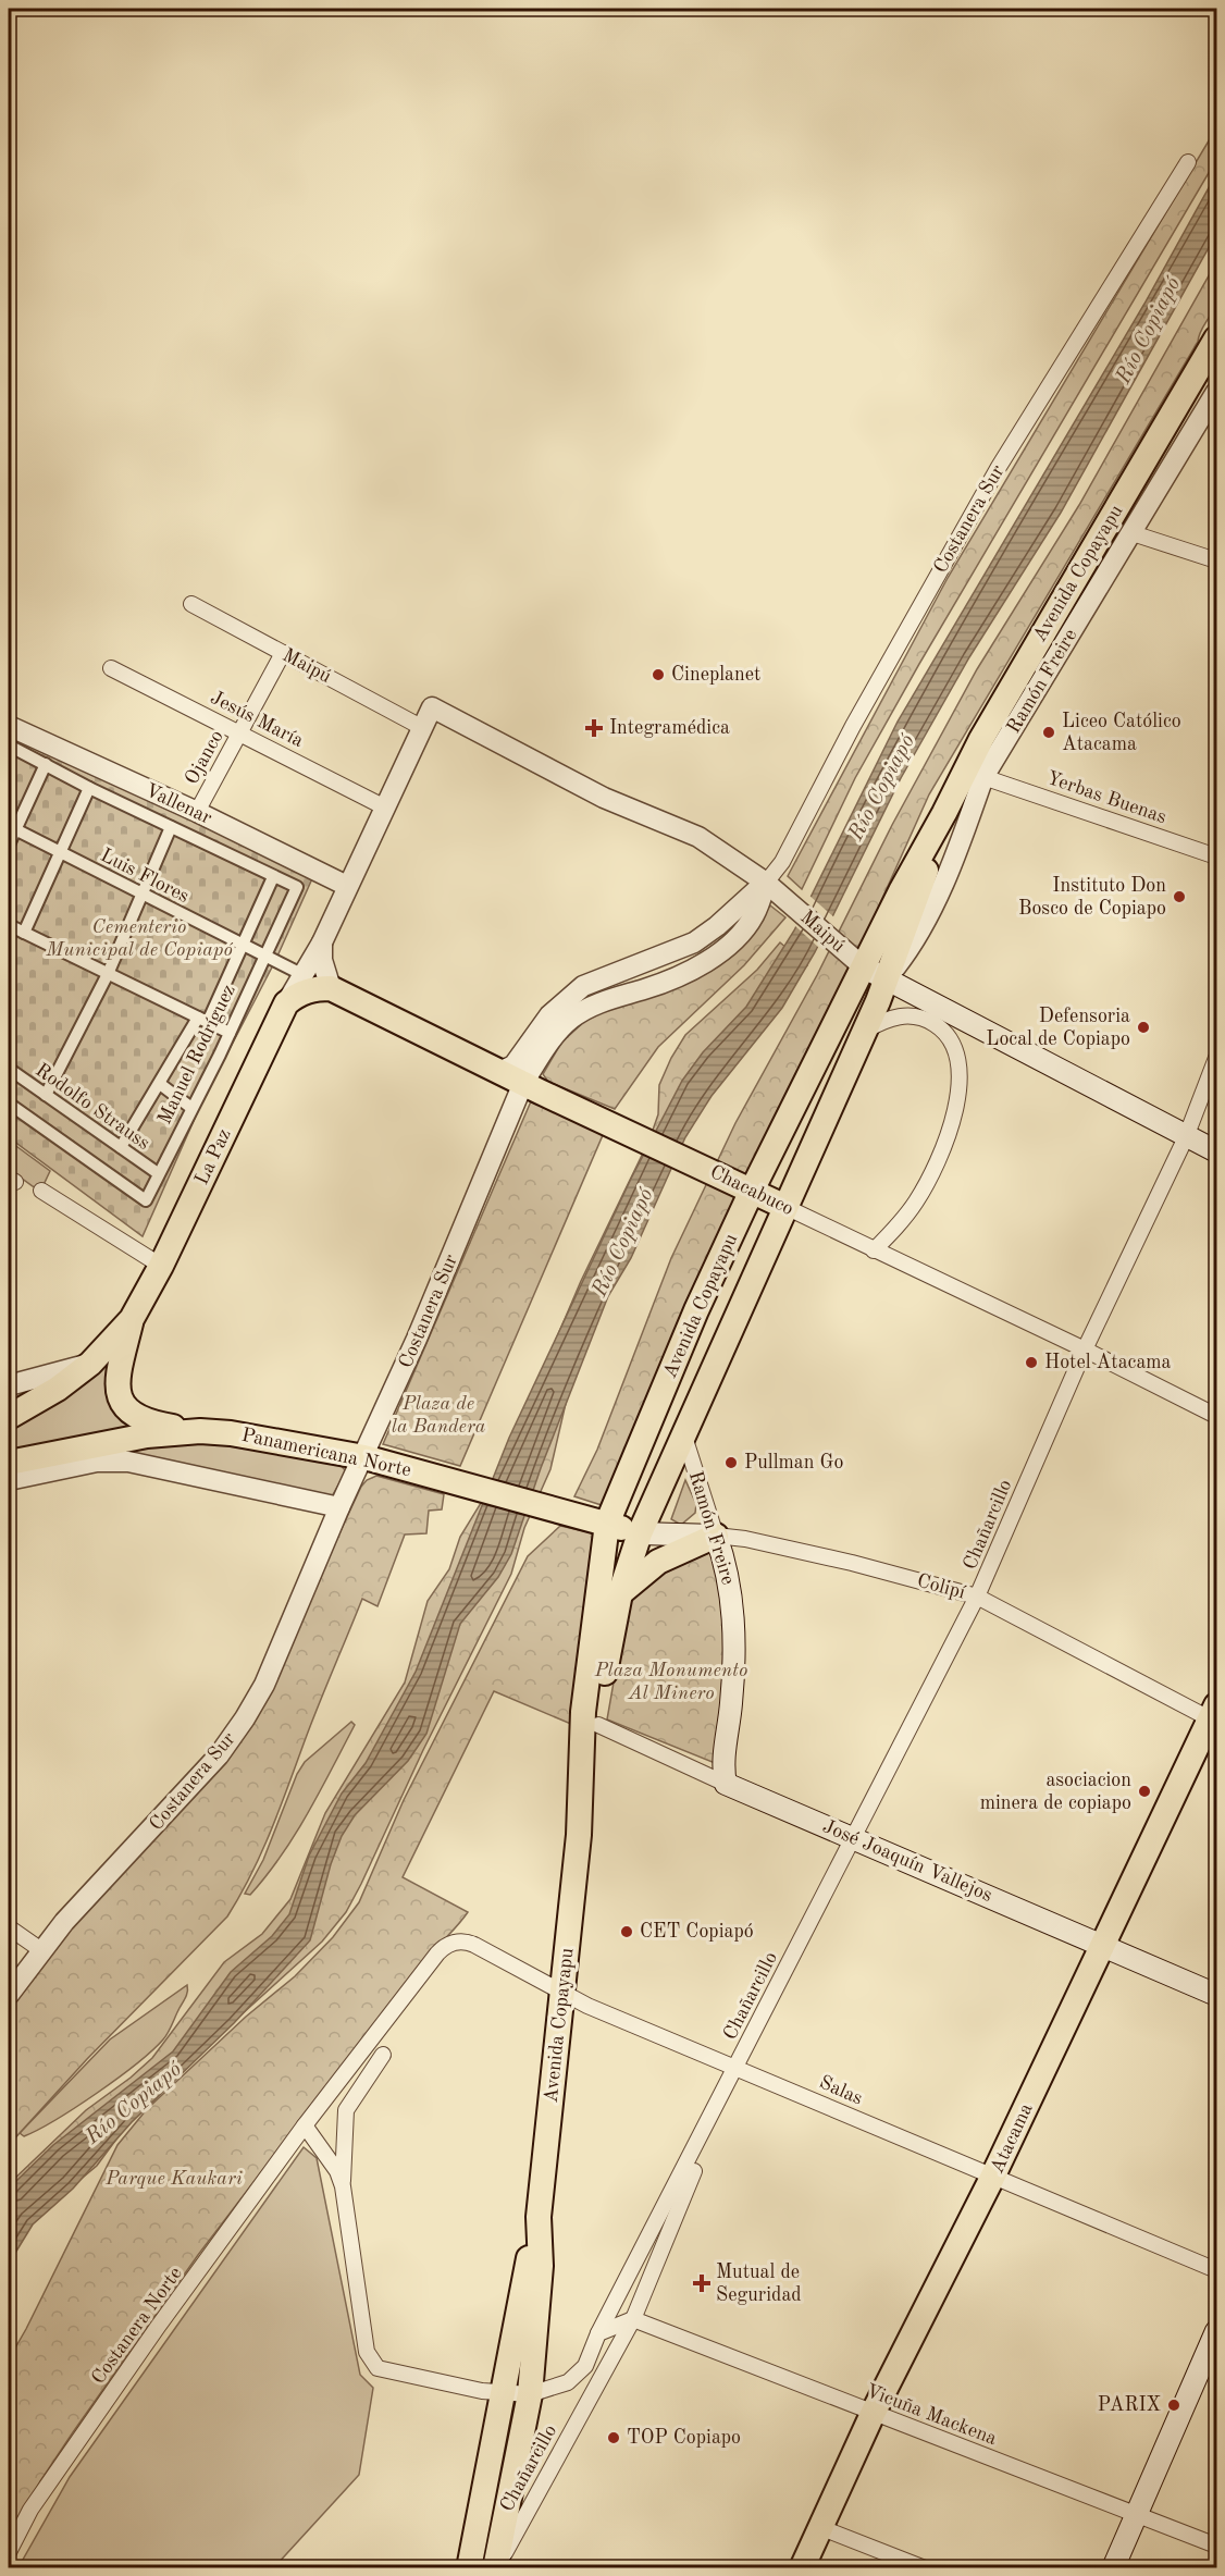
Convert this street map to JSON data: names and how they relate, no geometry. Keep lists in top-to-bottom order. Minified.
{"streets":{"main road":["Avenida Copayapu","Maipú","Ramón Freire","La Paz","Chacabuco","Panamericana Norte","Colipí","José Joaquín Vallejos","Atacama"],"street":["Costanera Sur","Jesús María","Ojanco","Yerbas Buenas","Vallenar","Luis Flores","Manuel Rodríguez","Rodolfo Strauss","Chañarcillo","Salas","Costanera Norte","Vicuña Mackena"]},"crossings":[["Costanera Sur","Maipú"],["Costanera Sur","Chacabuco"],["Costanera Sur","Panamericana Norte"],["Avenida Copayapu","Maipú"],["Avenida Copayapu","Ramón Freire"],["Avenida Copayapu","Chacabuco"],["Avenida Copayapu","Panamericana Norte"],["Avenida Copayapu","Chañarcillo"],["Avenida Copayapu","Colipí"],["Avenida Copayapu","José Joaquín Vallejos"],["Avenida Copayapu","Salas"],["Maipú","Ramón Freire"],["Maipú","Ojanco"],["Maipú","La Paz"],["Maipú","Chañarcillo"],["Ramón Freire","Yerbas Buenas"],["Ramón Freire","Colipí"],["Ramón Freire","José Joaquín Vallejos"],["Jesús María","Ojanco"],["Jesús María","La Paz"],["Ojanco","Vallenar"],["Vallenar","La Paz"],["Luis Flores","Manuel Rodríguez"],["Luis Flores","La Paz"],["Manuel Rodríguez","Rodolfo Strauss"],["Chacabuco","Chañarcillo"],["Panamericana Norte","Colipí"],["Chañarcillo","Colipí"],["Chañarcillo","José Joaquín Vallejos"],["Chañarcillo","Salas"],["Chañarcillo","Vicuña Mackena"],["Colipí","Atacama"],["José Joaquín Vallejos","Atacama"],["Salas","Atacama"],["Salas","Costanera Norte"],["Atacama","Vicuña Mackena"]],"water":["Río Copiapó"],"parks":["Cementerio Municipal de Copiapó","Plaza de la Bandera","Plaza Monumento Al Minero","Parque Kaukari"],"places":{"other":["Cineplanet","Liceo Católico Atacama","Instituto Don Bosco de Copiapo","Defensoria Local de Copiapo","Hotel Atacama","Pullman Go","asociacion minera de copiapo","CET Copiapó","PARIX","TOP Copiapo"],"health":["Integramédica","Mutual de Seguridad"]}}
